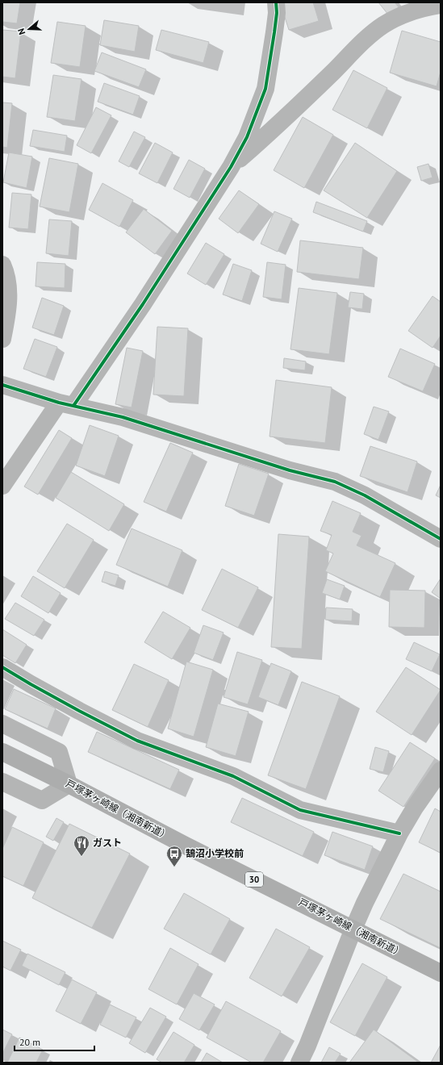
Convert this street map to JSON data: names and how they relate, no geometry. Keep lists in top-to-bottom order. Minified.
{"streets":{"main road":["戸塚茅ヶ崎線（湘南新道）","30"]},"places":{"restaurant":["ガスト"],"bus stop":["鵠沼小学校前"]},"scale_bar":"20 m","north":"left"}
